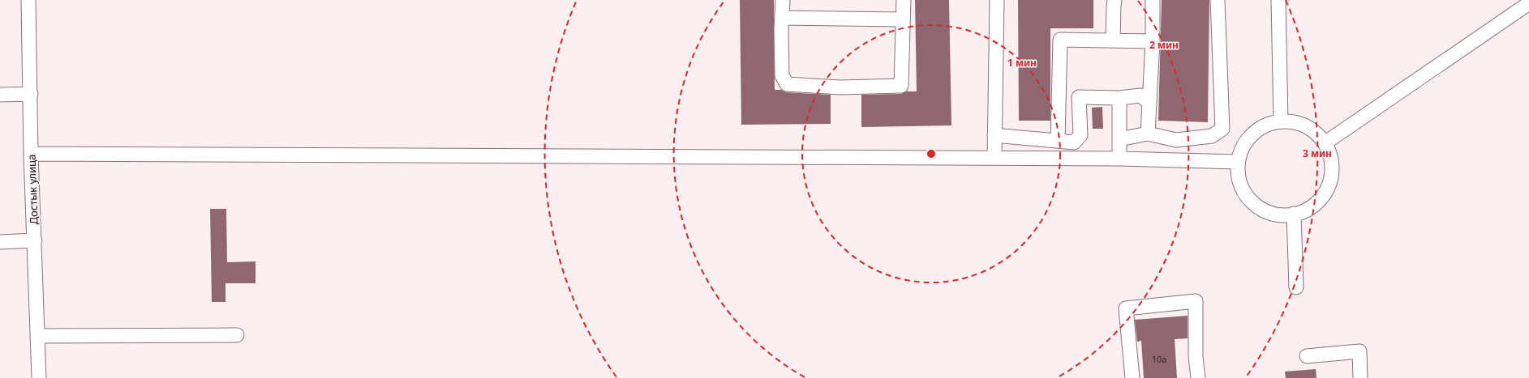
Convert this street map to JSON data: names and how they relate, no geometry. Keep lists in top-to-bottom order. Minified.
{"streets":{"street":["Достык улица"]},"house_numbers":["10а"],"rings":["2 мин","1 мин","3 мин"]}
